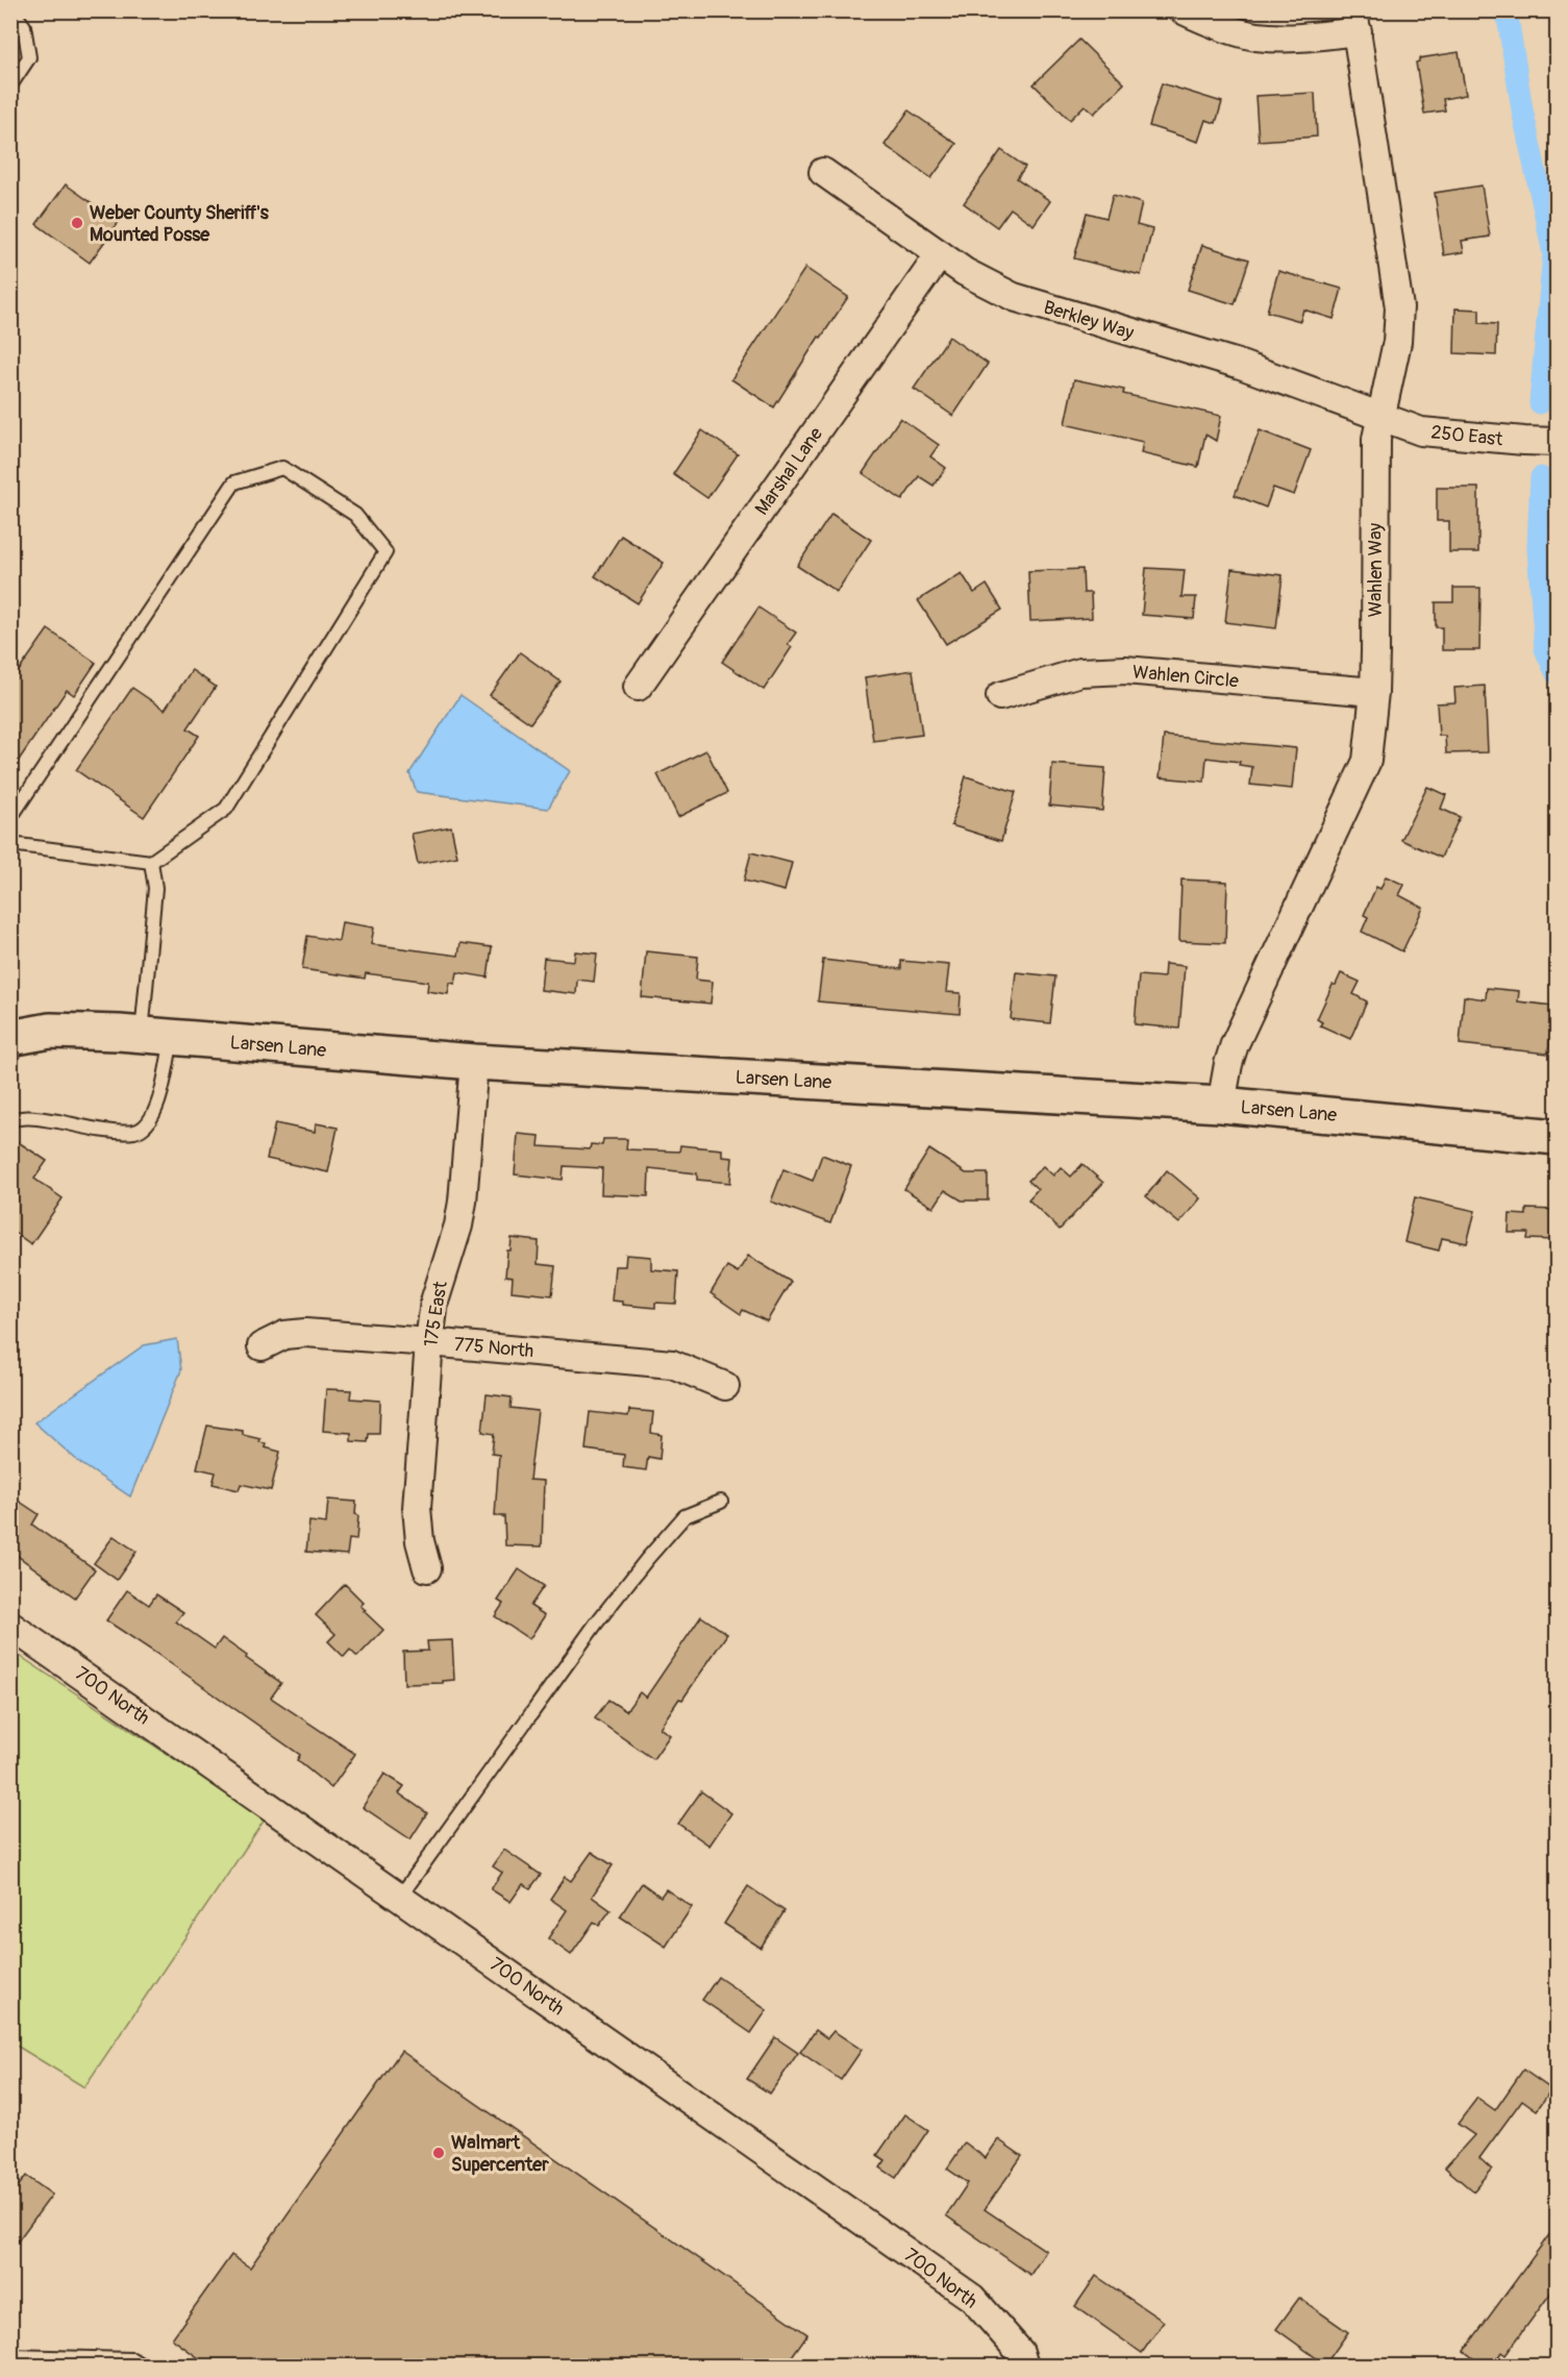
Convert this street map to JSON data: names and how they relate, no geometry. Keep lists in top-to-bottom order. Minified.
{"streets":{"main road":["Larsen Lane"],"street":["Berkley Way","250 East","Marshal Lane","Wahlen Way","Wahlen Circle","175 East","775 North","700 North"]},"crossings":[["Berkley Way","250 East"],["Berkley Way","Marshal Lane"],["Berkley Way","Wahlen Way"],["250 East","Wahlen Way"],["Wahlen Way","Wahlen Circle"],["Wahlen Way","Larsen Lane"],["Larsen Lane","175 East"],["175 East","775 North"]],"places":["Weber County Sheriff's Mounted Posse","Walmart Supercenter"]}
